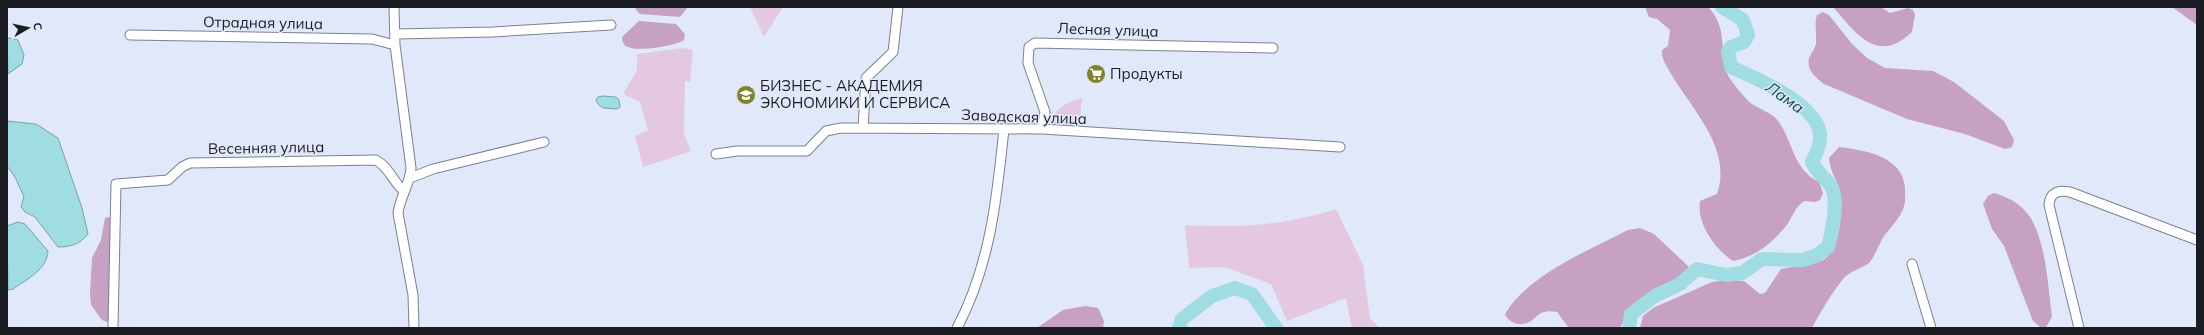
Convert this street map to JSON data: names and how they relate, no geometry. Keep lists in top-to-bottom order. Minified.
{"streets":{"street":["Отрадная улица","Лесная улица","Заводская улица","Весенняя улица"]},"crossings":[["Лесная улица","Заводская улица"]],"water":["Лама"],"places":{"supermarket":["Продукты"],"school or university":["БИЗНЕС - АКАДЕМИЯ ЭКОНОМИКИ И СЕРВИСА"]},"north":"right"}
